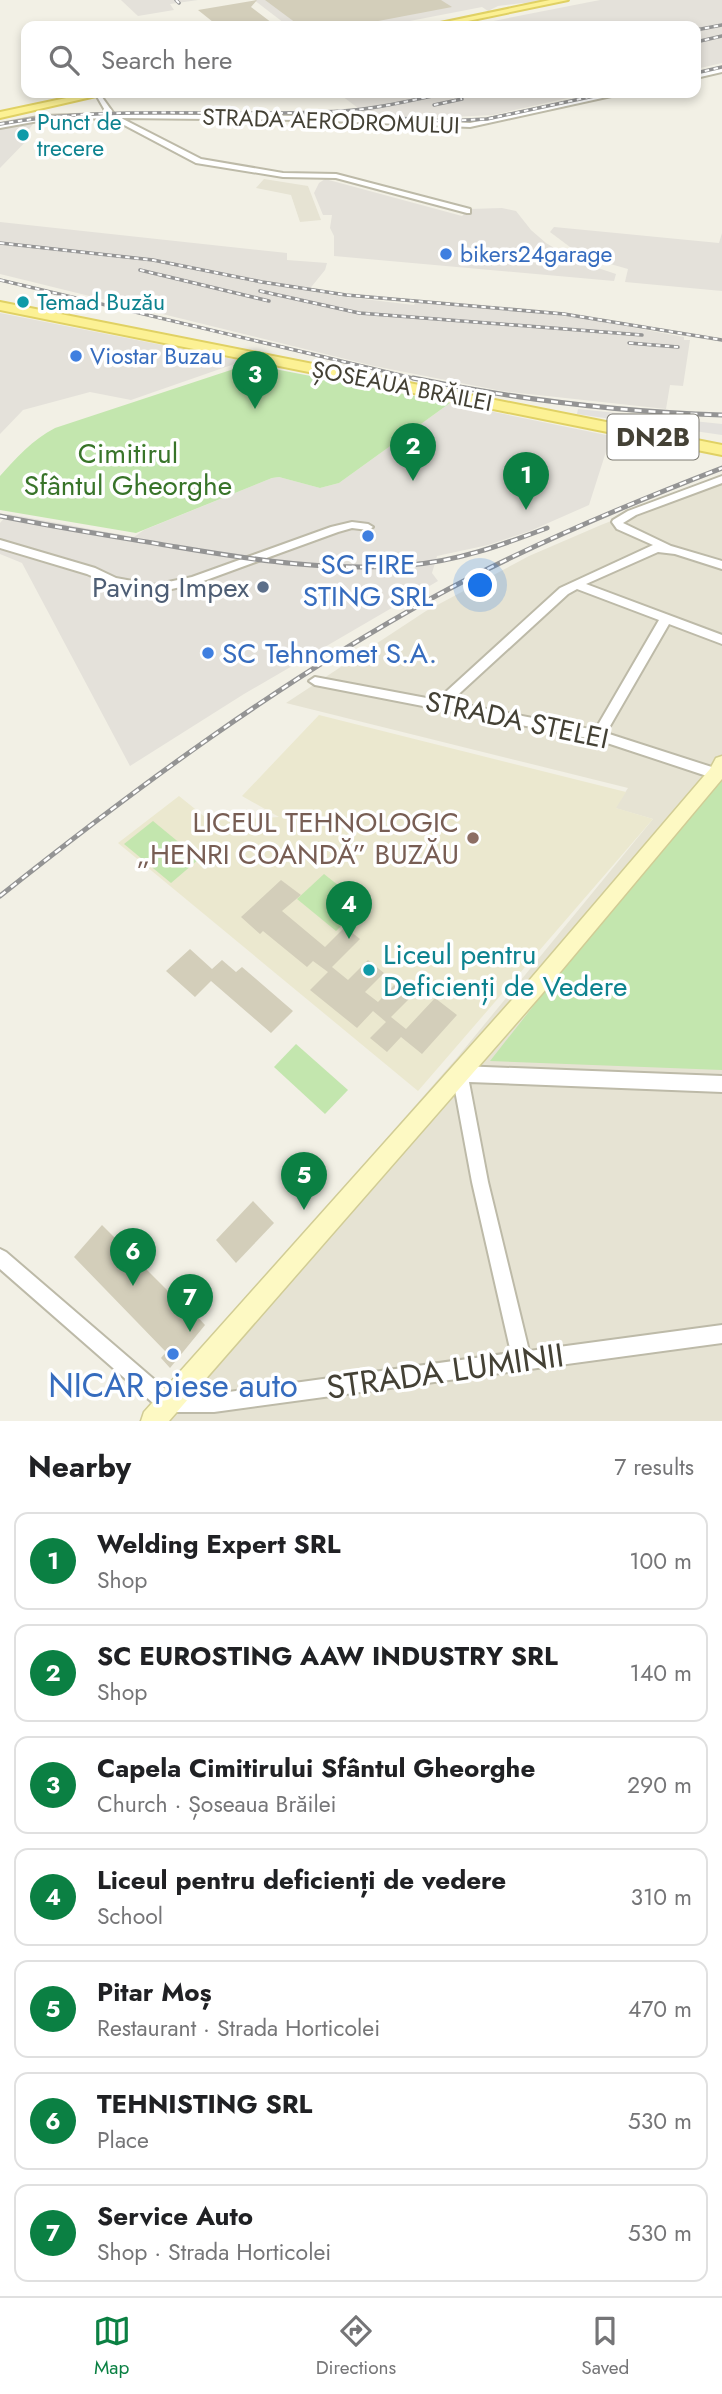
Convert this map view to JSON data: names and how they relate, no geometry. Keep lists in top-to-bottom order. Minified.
{"streets":{"main road":["ȘOSEAUA BRĂILEI","DN2B"],"street":["STRADA AERODROMULUI","STRADA STELEI","STRADA LUMINII"]},"parks":["Cimitirul Sfântul Gheorghe"],"places":["Punct de trecere","bikers24garage","Temad Buzău","Viostar Buzau","SC FIRE STING SRL","Paving Impex","SC Tehnomet S.A.","LICEUL TEHNOLOGIC „HENRI COANDĂ” BUZĂU","Liceul pentru Deficienți de Vedere","NICAR piese auto"],"page":{"search":"Search here","pins":["3","2","1","4","5","6","7"],"heading":["Nearby","7 results"],"list":[{"mark":"1","name":"Welding Expert SRL","note":"Shop","value":"100 m"},{"mark":"2","name":"SC EUROSTING AAW INDUSTRY SRL","note":"Shop","value":"140 m"},{"mark":"3","name":"Capela Cimitirului Sfântul Gheorghe","note":"Church · Șoseaua Brăilei","value":"290 m"},{"mark":"4","name":"Liceul pentru deficienți de vedere","note":"School","value":"310 m"},{"mark":"5","name":"Pitar Moș","note":"Restaurant · Strada Horticolei","value":"470 m"},{"mark":"6","name":"TEHNISTING SRL","note":"Place","value":"530 m"},{"mark":"7","name":"Service Auto","note":"Shop · Strada Horticolei","value":"530 m"}],"nav":["Map","Directions","Saved"]}}
